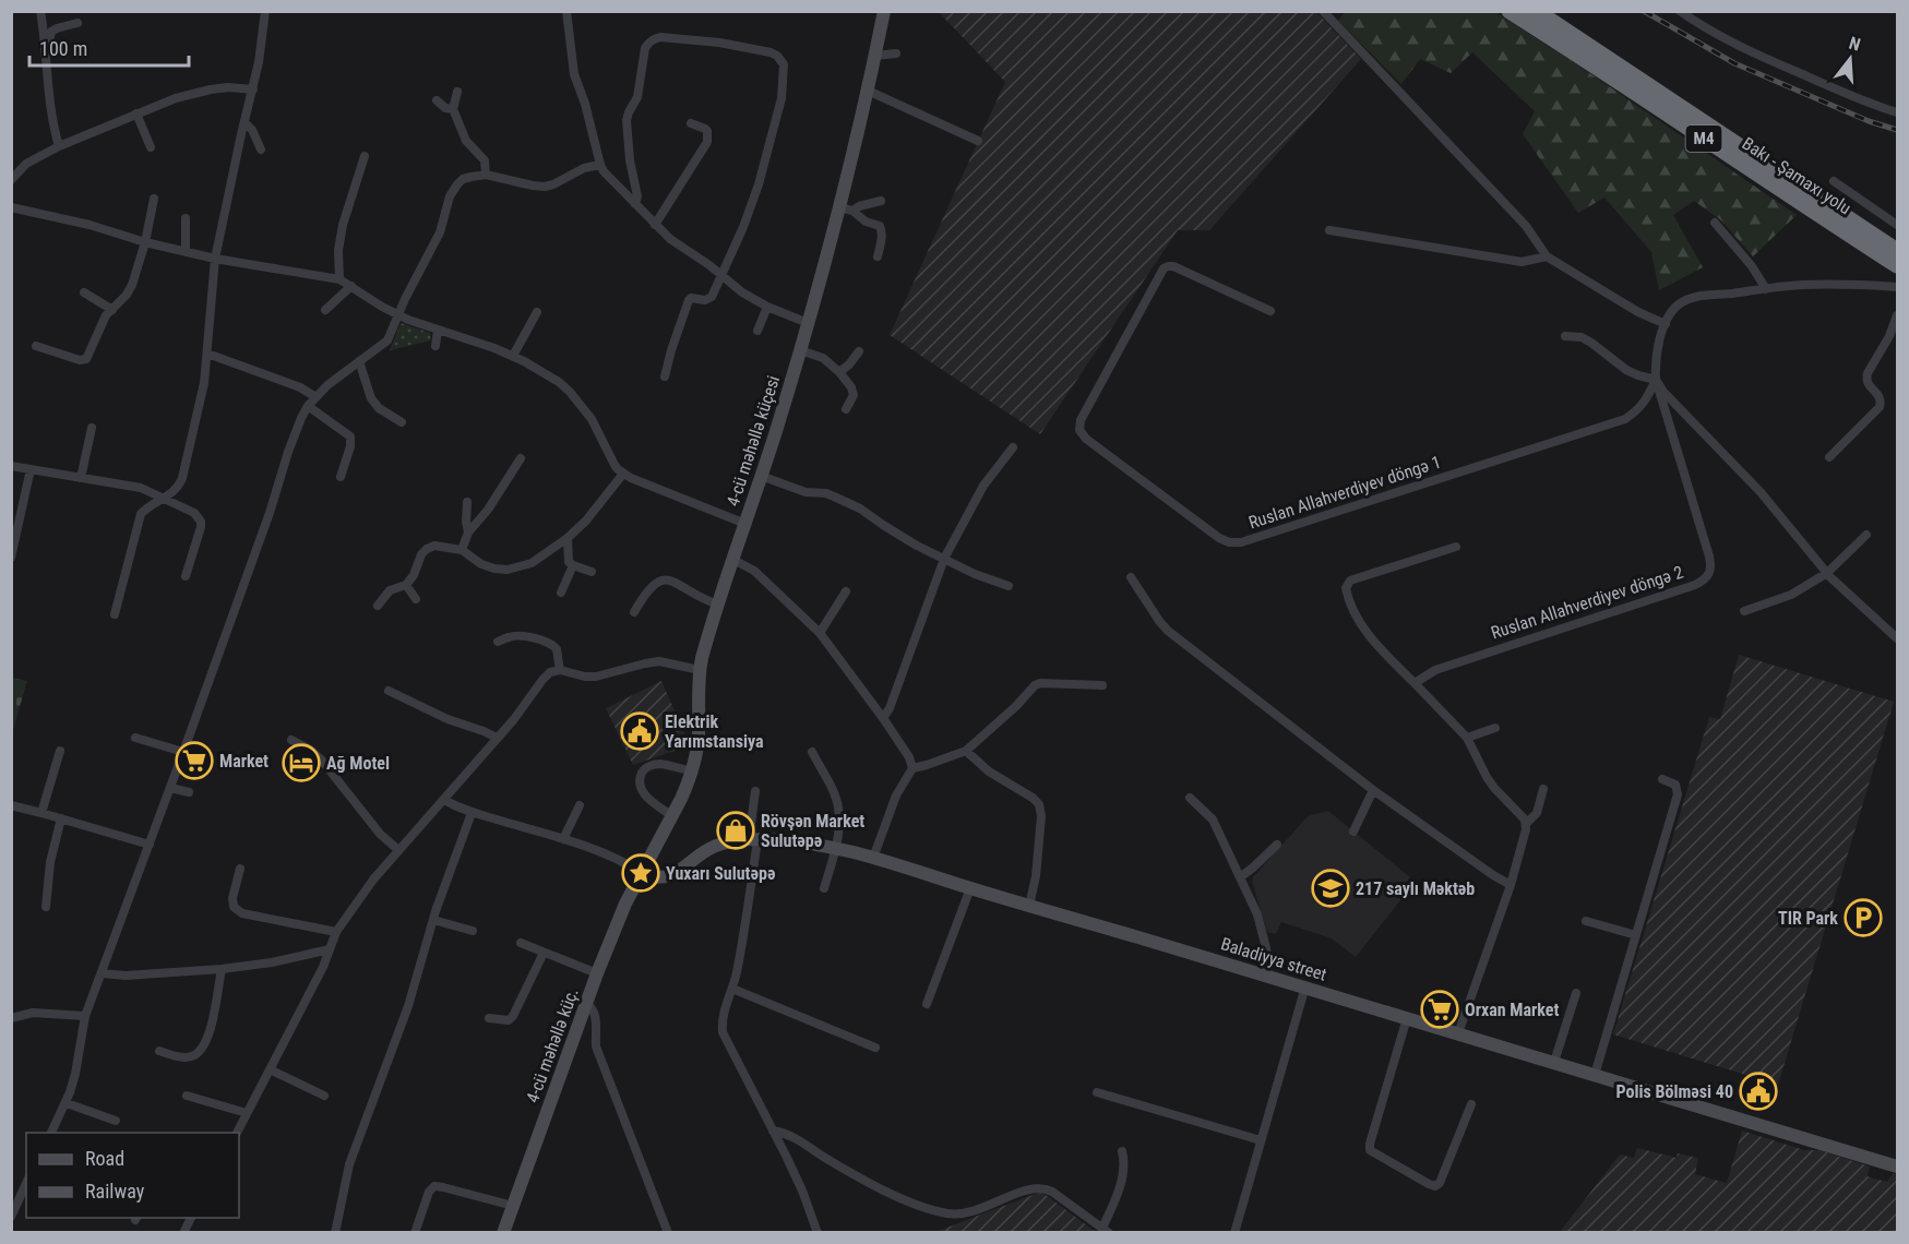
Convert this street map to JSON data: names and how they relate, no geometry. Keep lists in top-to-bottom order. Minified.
{"streets":{"highway":["M4","Bakı - Şamaxı yolu"],"street":["4-cü məhəllə küçesi","Ruslan Allahverdiyev döngə 1","Ruslan Allahverdiyev döngə 2","Baladiyya street","4-cü məhəllə küç."]},"crossings":[["4-cü məhəllə küçesi","Baladiyya street"],["4-cü məhəllə küçesi","4-cü məhəllə küç."],["Ruslan Allahverdiyev döngə 1","Ruslan Allahverdiyev döngə 2"],["Baladiyya street","4-cü məhəllə küç."]],"places":{"public building":["Elektrik Yarımstansiya","Polis Bölməsi 40"],"supermarket":["Market","Orxan Market"],"hotel":["Ağ Motel"],"shop":["Rövşən Market Sulutəpə"],"place":["Yuxarı Sulutəpə"],"school or university":["217 saylı Məktəb"],"parking":["TIR Park"]},"legend":["Road","Railway"],"scale_bar":"100 m","north":"top"}
